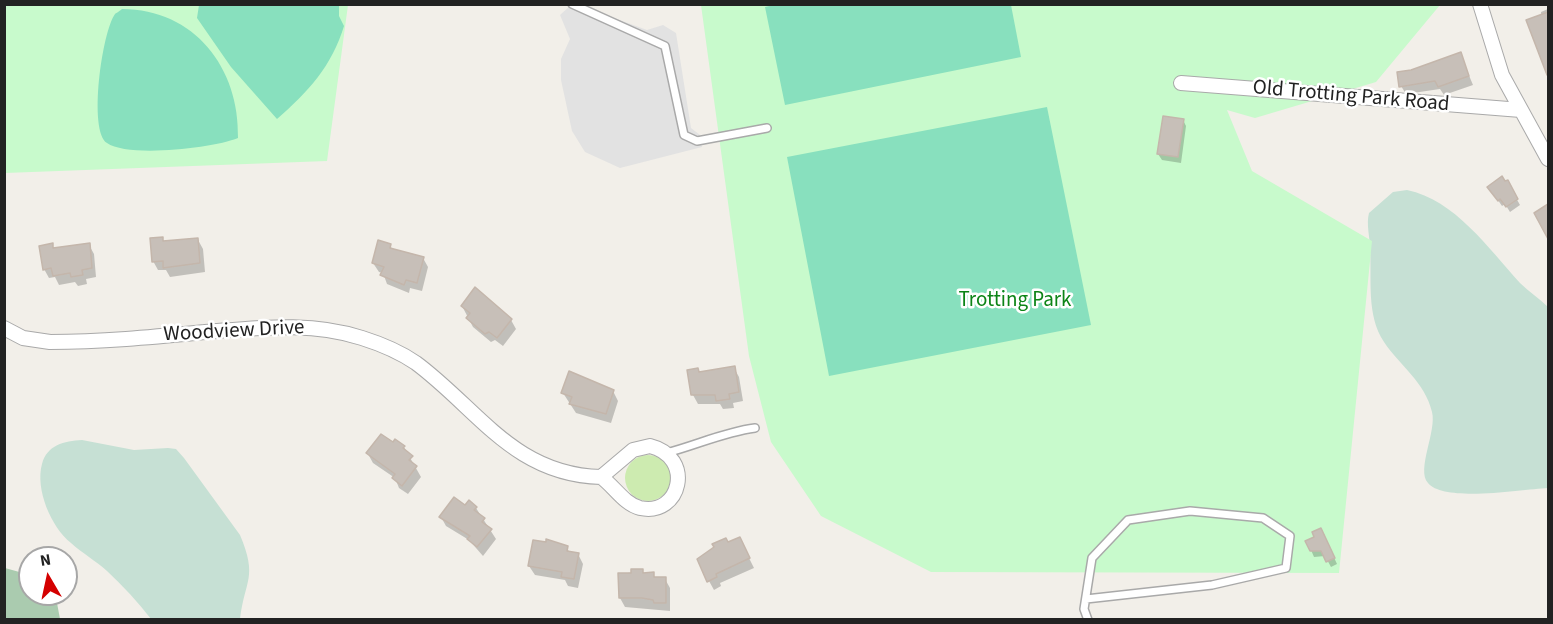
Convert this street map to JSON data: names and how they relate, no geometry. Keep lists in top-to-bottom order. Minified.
{"streets":{"street":["Old Trotting Park Road","Woodview Drive"]},"parks":["Trotting Park"],"north":"top"}
